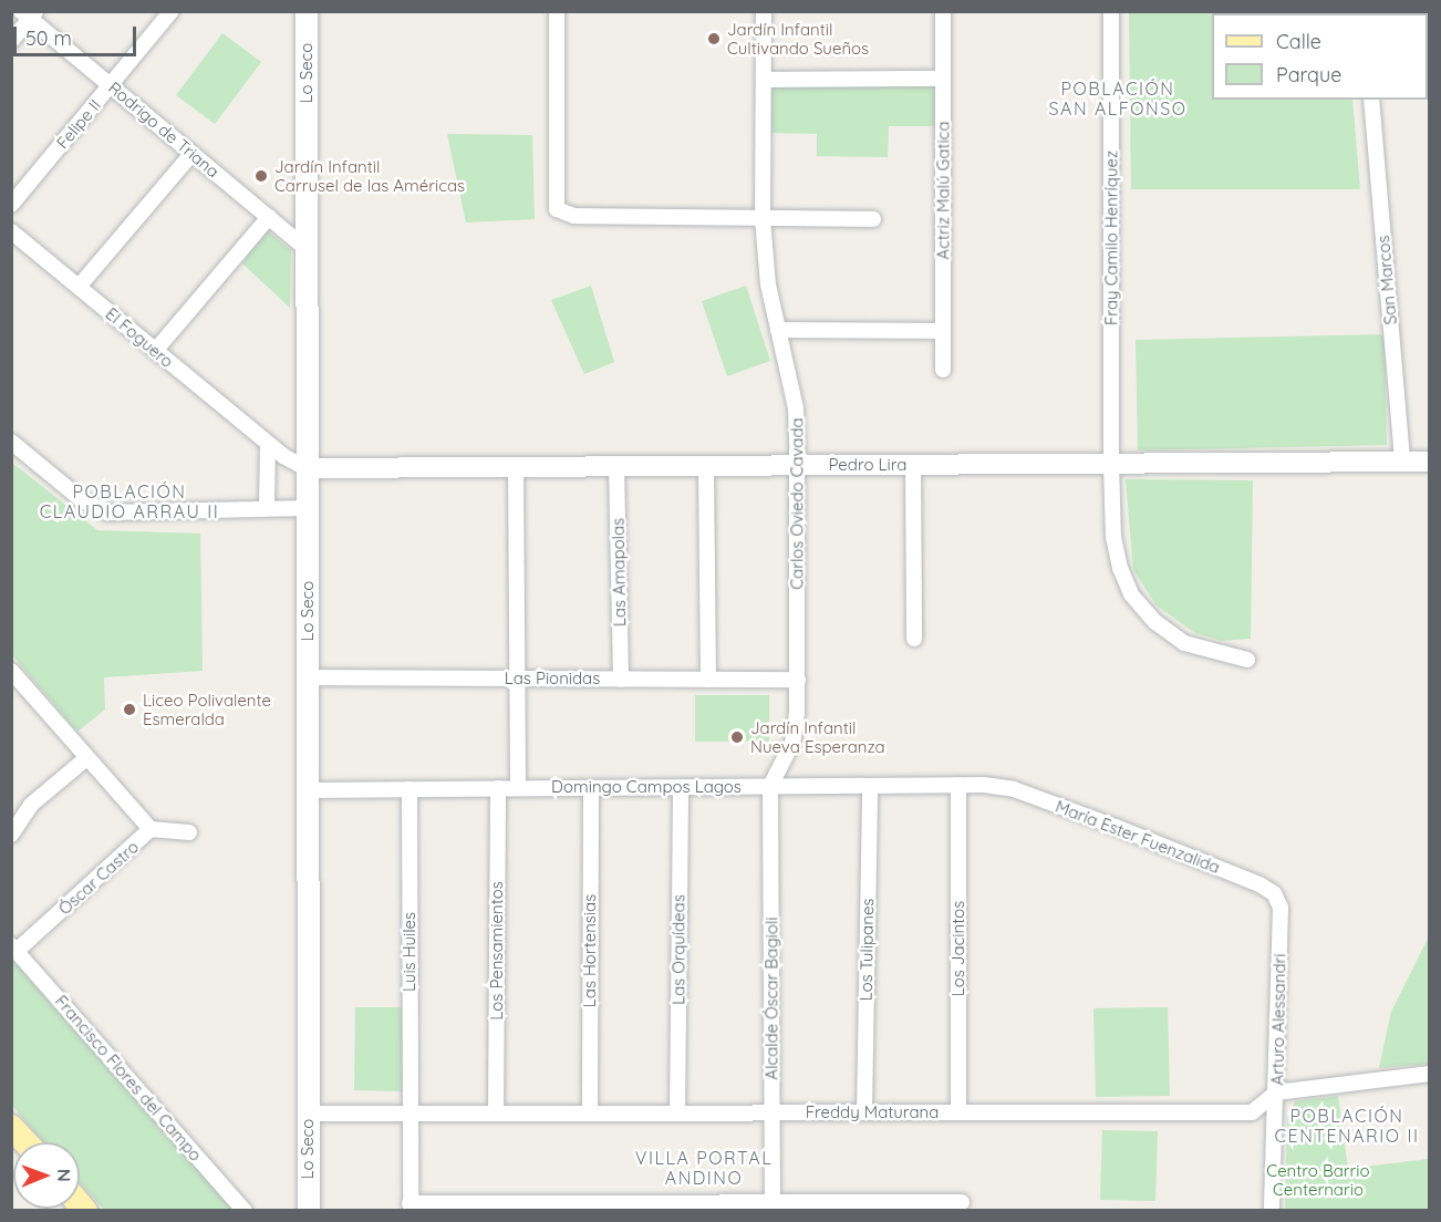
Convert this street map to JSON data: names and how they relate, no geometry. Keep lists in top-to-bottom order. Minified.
{"streets":{"main road":["Lo Seco"],"street":["Felipe II","Rodrigo de Triana","Actriz Malú Gatica","Fray Camilo Henríquez","San Marcos","El Foguero","Pedro Lira","Carlos Oviedo Cavada","Las Amapolas","Las Pionidas","Domingo Campos Lagos","María Ester Fuenzalida","Óscar Castro","Los Jacintos","Las Orquídeas","Los Tulipanes","Los Pensamientos","Las Hortensias","Luis Huiles","Alcalde Óscar Bagioli","Arturo Alessandri","Francisco Flores del Campo","Freddy Maturana"]},"crossings":[["Lo Seco","Rodrigo de Triana"],["Lo Seco","El Foguero"],["Lo Seco","Pedro Lira"],["Lo Seco","Las Pionidas"],["Lo Seco","Domingo Campos Lagos"],["Lo Seco","Freddy Maturana"],["Felipe II","Rodrigo de Triana"],["Fray Camilo Henríquez","Pedro Lira"],["San Marcos","Pedro Lira"],["El Foguero","Pedro Lira"],["Pedro Lira","Carlos Oviedo Cavada"],["Pedro Lira","Las Amapolas"],["Carlos Oviedo Cavada","Las Pionidas"],["Carlos Oviedo Cavada","Domingo Campos Lagos"],["Carlos Oviedo Cavada","Alcalde Óscar Bagioli"],["Las Amapolas","Las Pionidas"],["Domingo Campos Lagos","María Ester Fuenzalida"],["Domingo Campos Lagos","Los Jacintos"],["Domingo Campos Lagos","Las Orquídeas"],["Domingo Campos Lagos","Los Tulipanes"],["Domingo Campos Lagos","Los Pensamientos"],["Domingo Campos Lagos","Las Hortensias"],["Domingo Campos Lagos","Luis Huiles"],["Domingo Campos Lagos","Alcalde Óscar Bagioli"],["María Ester Fuenzalida","Arturo Alessandri"],["Óscar Castro","Francisco Flores del Campo"],["Los Jacintos","Freddy Maturana"],["Las Orquídeas","Freddy Maturana"],["Los Tulipanes","Freddy Maturana"],["Los Pensamientos","Freddy Maturana"],["Las Hortensias","Freddy Maturana"],["Luis Huiles","Freddy Maturana"],["Alcalde Óscar Bagioli","Freddy Maturana"],["Arturo Alessandri","Freddy Maturana"]],"districts":["POBLACIÓN SAN ALFONSO","POBLACIÓN CLAUDIO ARRAU II","POBLACIÓN CENTENARIO II","VILLA PORTAL ANDINO"],"parks":["Centro Barrio Centernario"],"places":["Jardín Infantil Cultivando Sueños","Jardín Infantil Carrusel de las Américas","Liceo Polivalente Esmeralda","Jardín Infantil Nueva Esperanza"],"legend":["Calle","Parque"],"scale_bar":"50 m","north":"right"}
